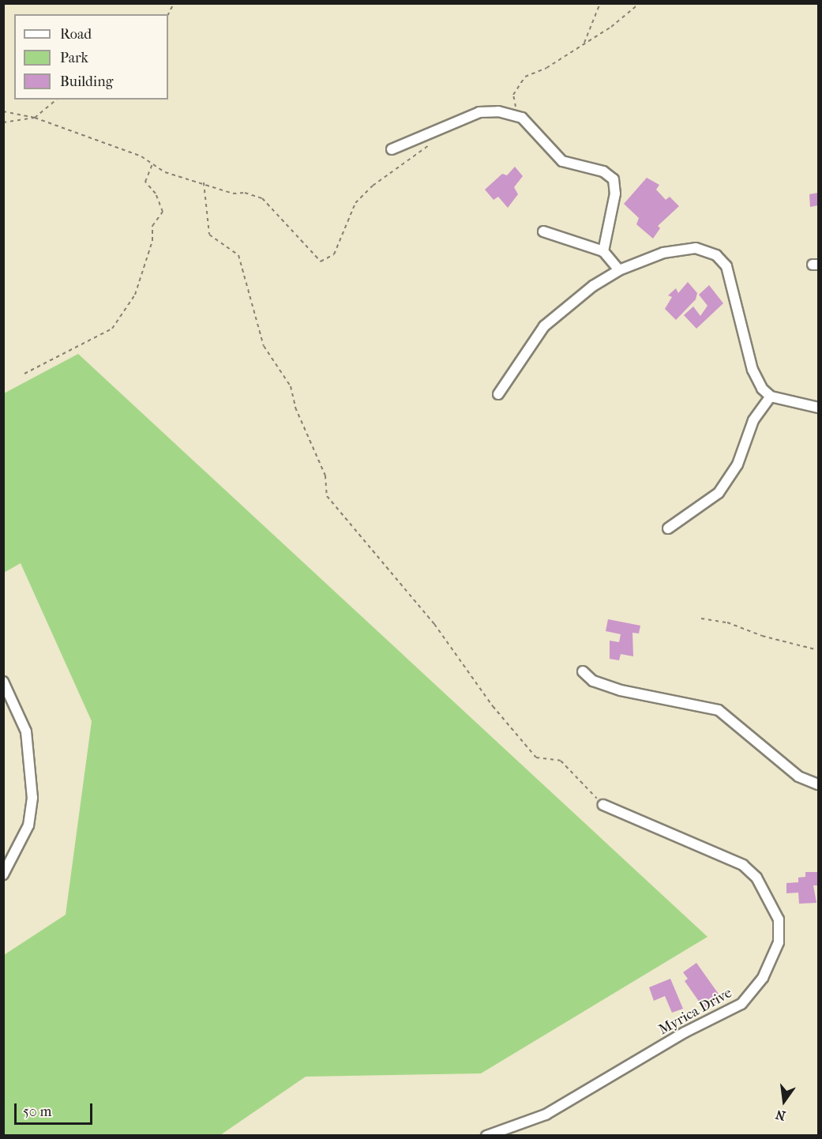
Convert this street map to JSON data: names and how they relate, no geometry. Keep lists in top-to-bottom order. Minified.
{"streets":{"street":["Myrica Drive"]},"legend":["Road","Park","Building"],"scale_bar":"50 m","north":"bottom"}
